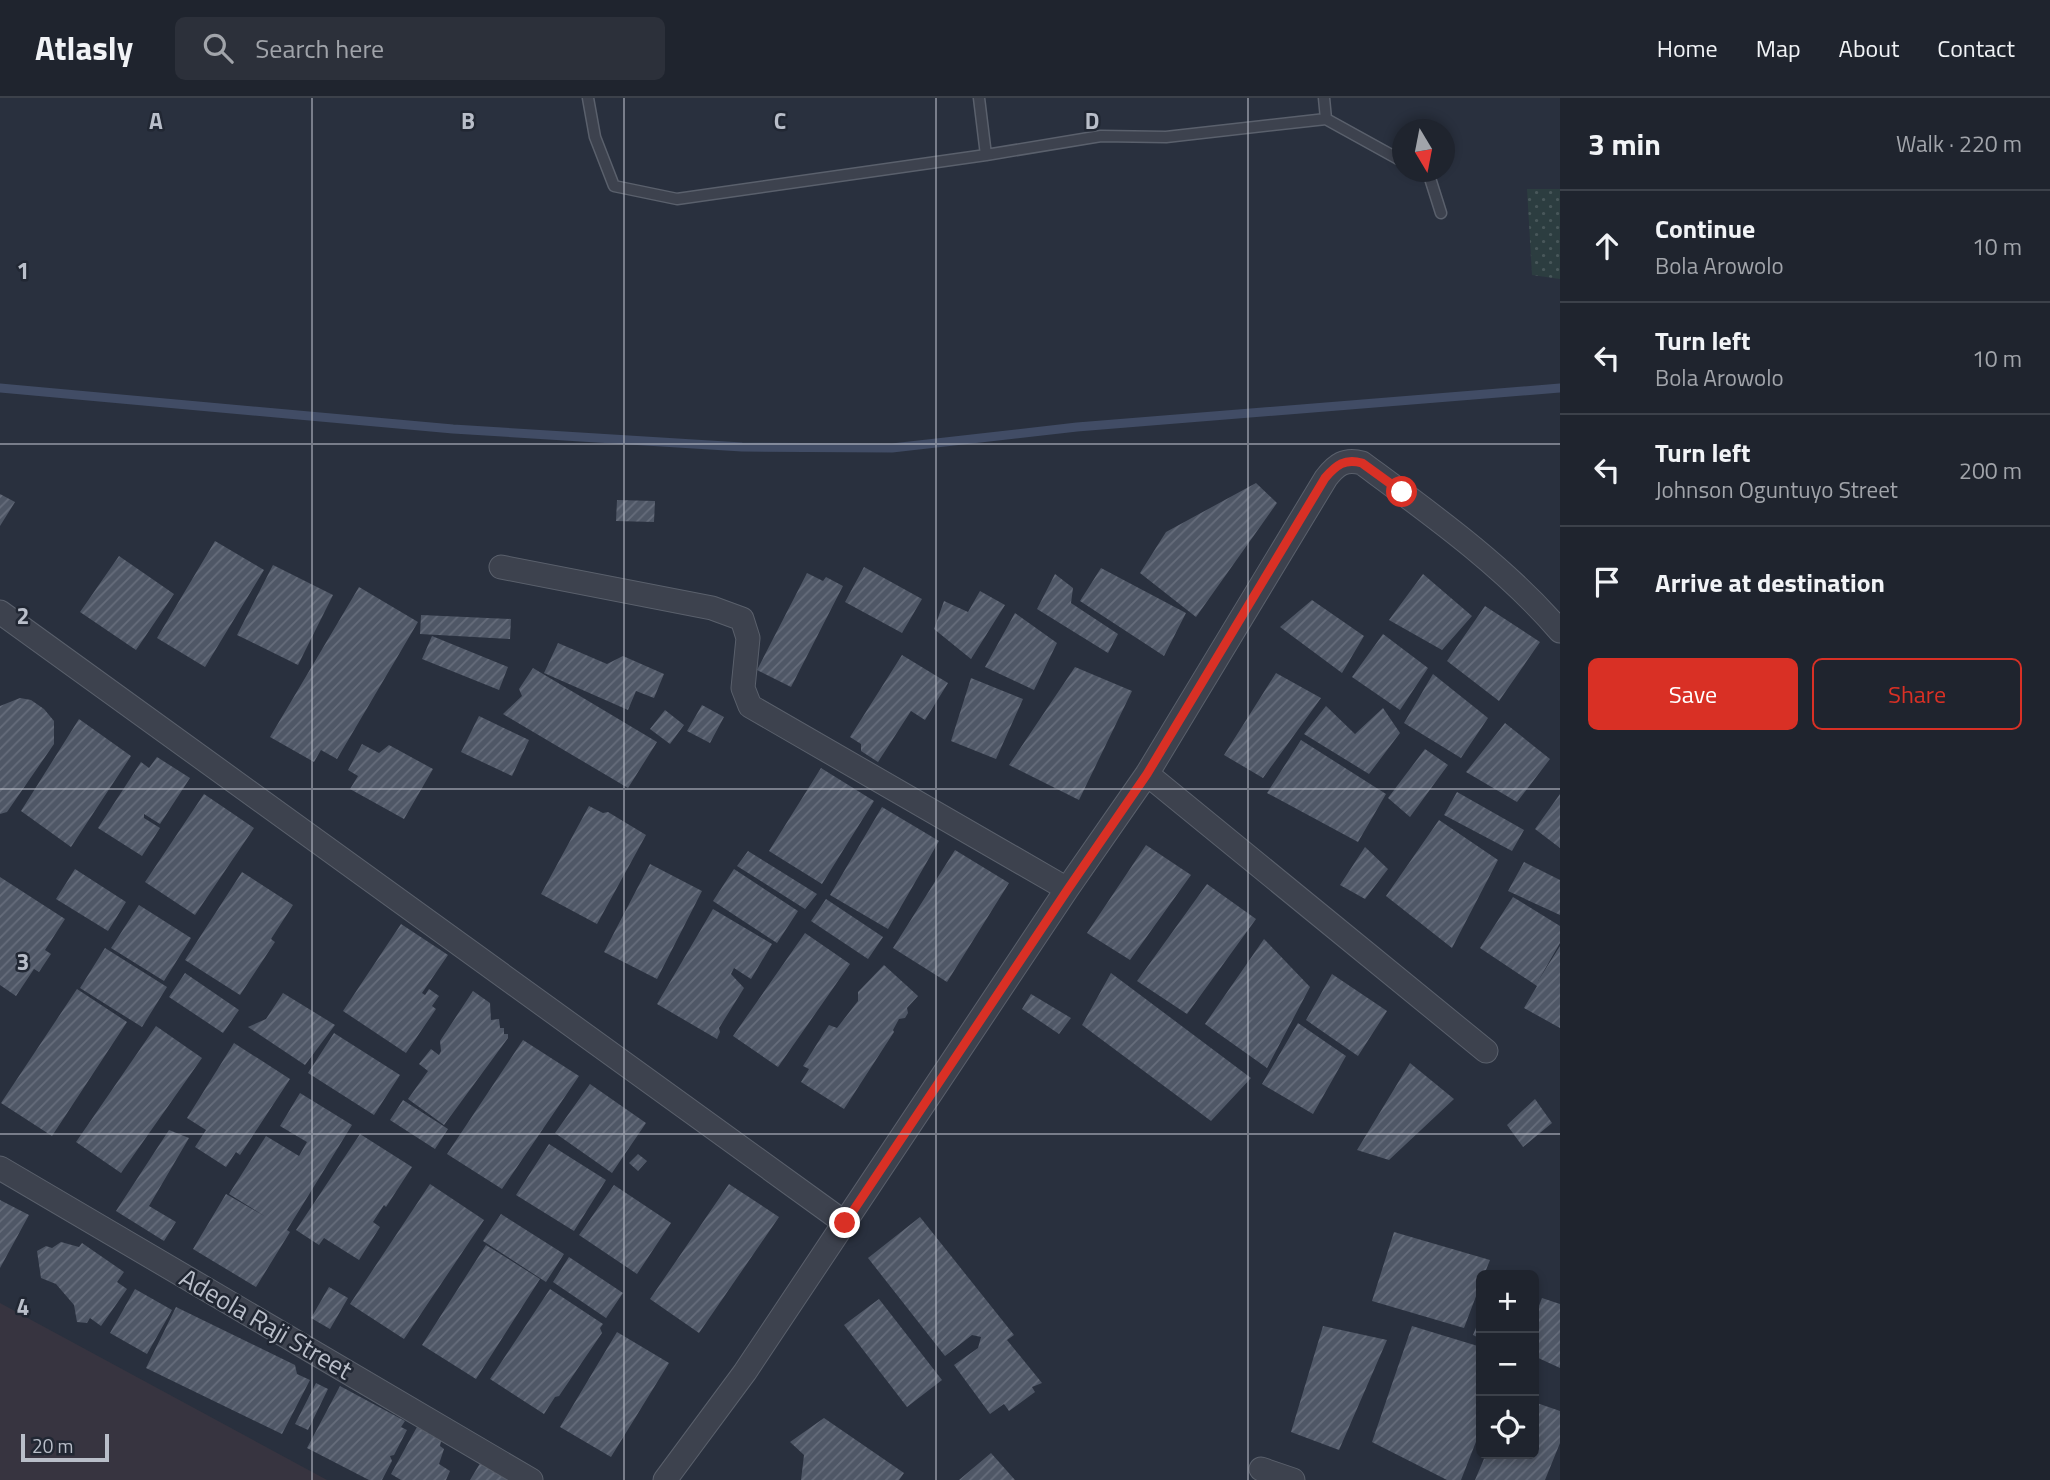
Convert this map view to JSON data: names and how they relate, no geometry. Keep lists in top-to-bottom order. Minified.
{"streets":{"street":["Adeola Raji Street"]},"scale_bar":"20 m","north":"bottom","page":{"header":"Atlasly","search":"Search here","nav":["Home","Map","About","Contact"],"heading":["3 min","Walk · 220 m"],"list":[["Continue","Bola Arowolo","10 m"],["Turn left","Bola Arowolo","10 m"],["Turn left","Johnson Oguntuyo Street","200 m"],"Arrive at destination"],"buttons":["Save","Share"],"map_buttons":["+","−"],"scale":"20 m"},"grid":{"columns":["A","B","C","D"],"rows":["1","2","3","4"]}}
